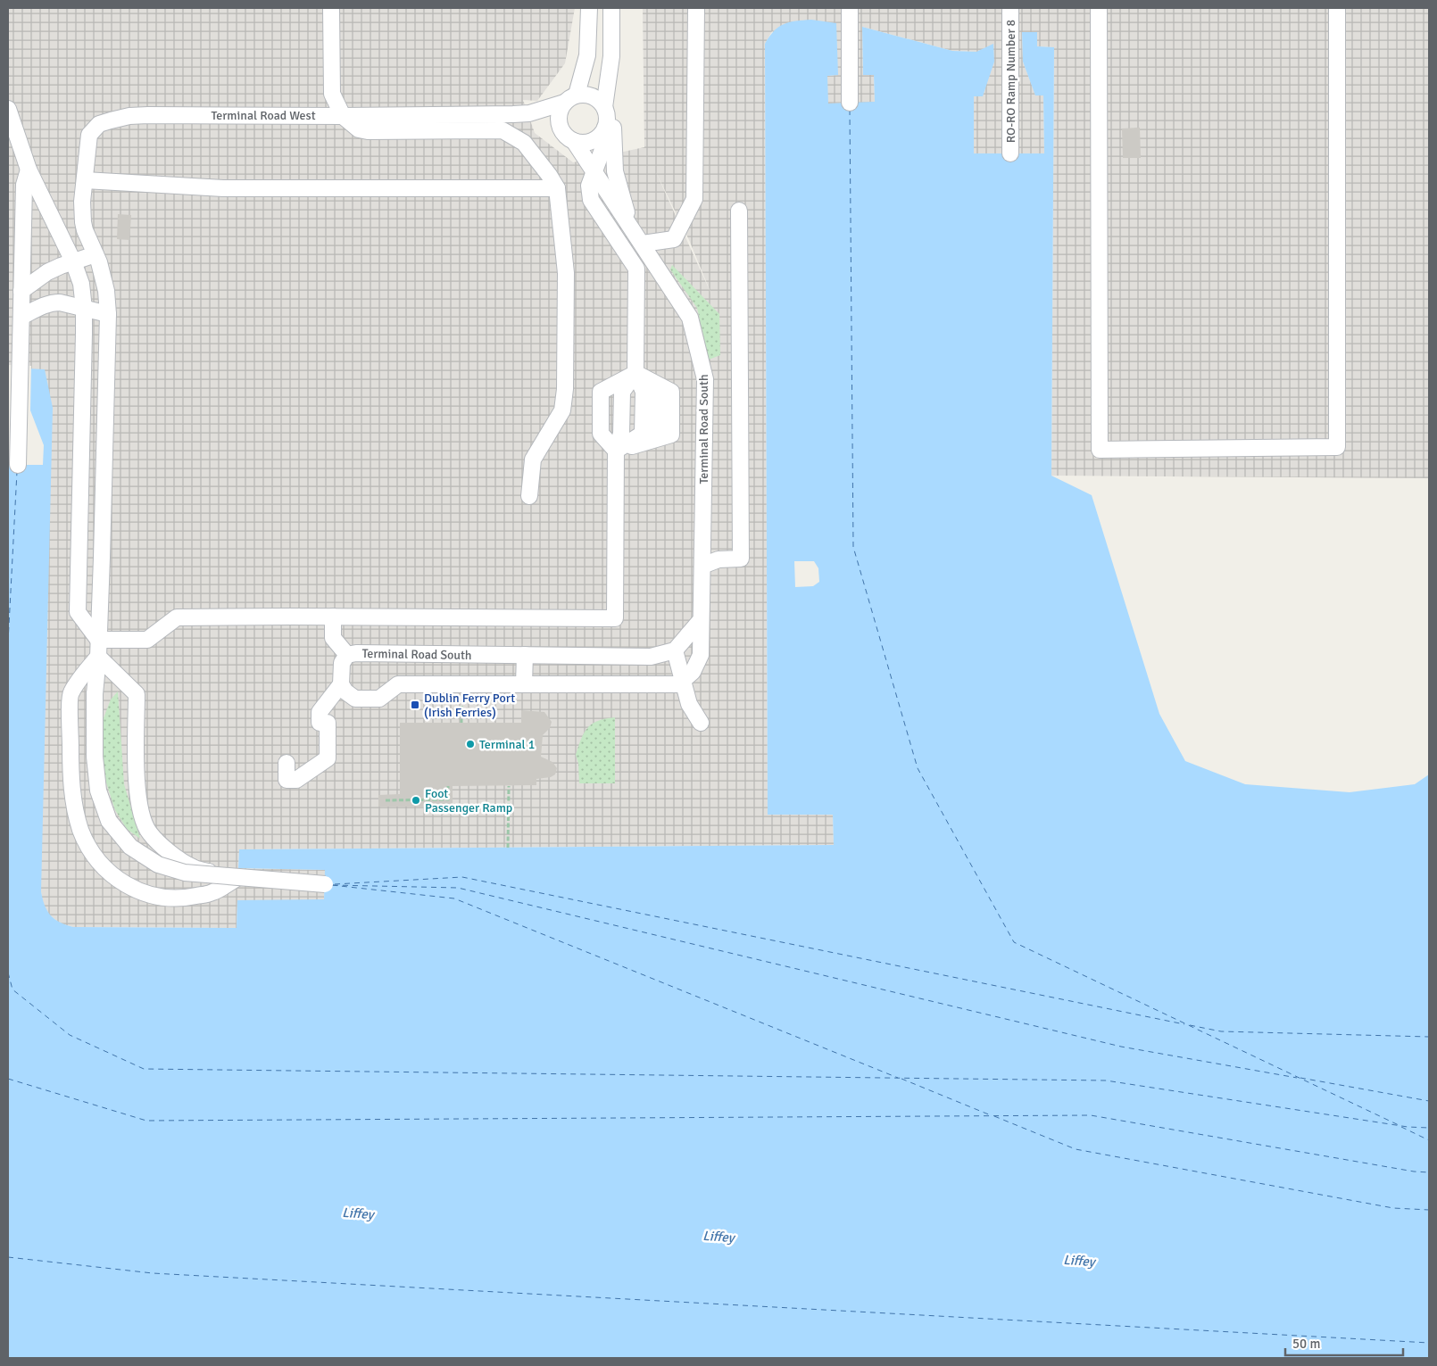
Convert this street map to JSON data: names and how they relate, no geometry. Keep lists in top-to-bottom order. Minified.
{"streets":{"street":["RO-RO Ramp Number 8","Terminal Road West","Terminal Road South"]},"crossings":[["Terminal Road West","Terminal Road South"]],"water":["Liffey"],"places":{"transit":["Dublin Ferry Port (Irish Ferries)"],"other":["Terminal 1","Foot Passenger Ramp"]},"scale_bar":"50 m"}
